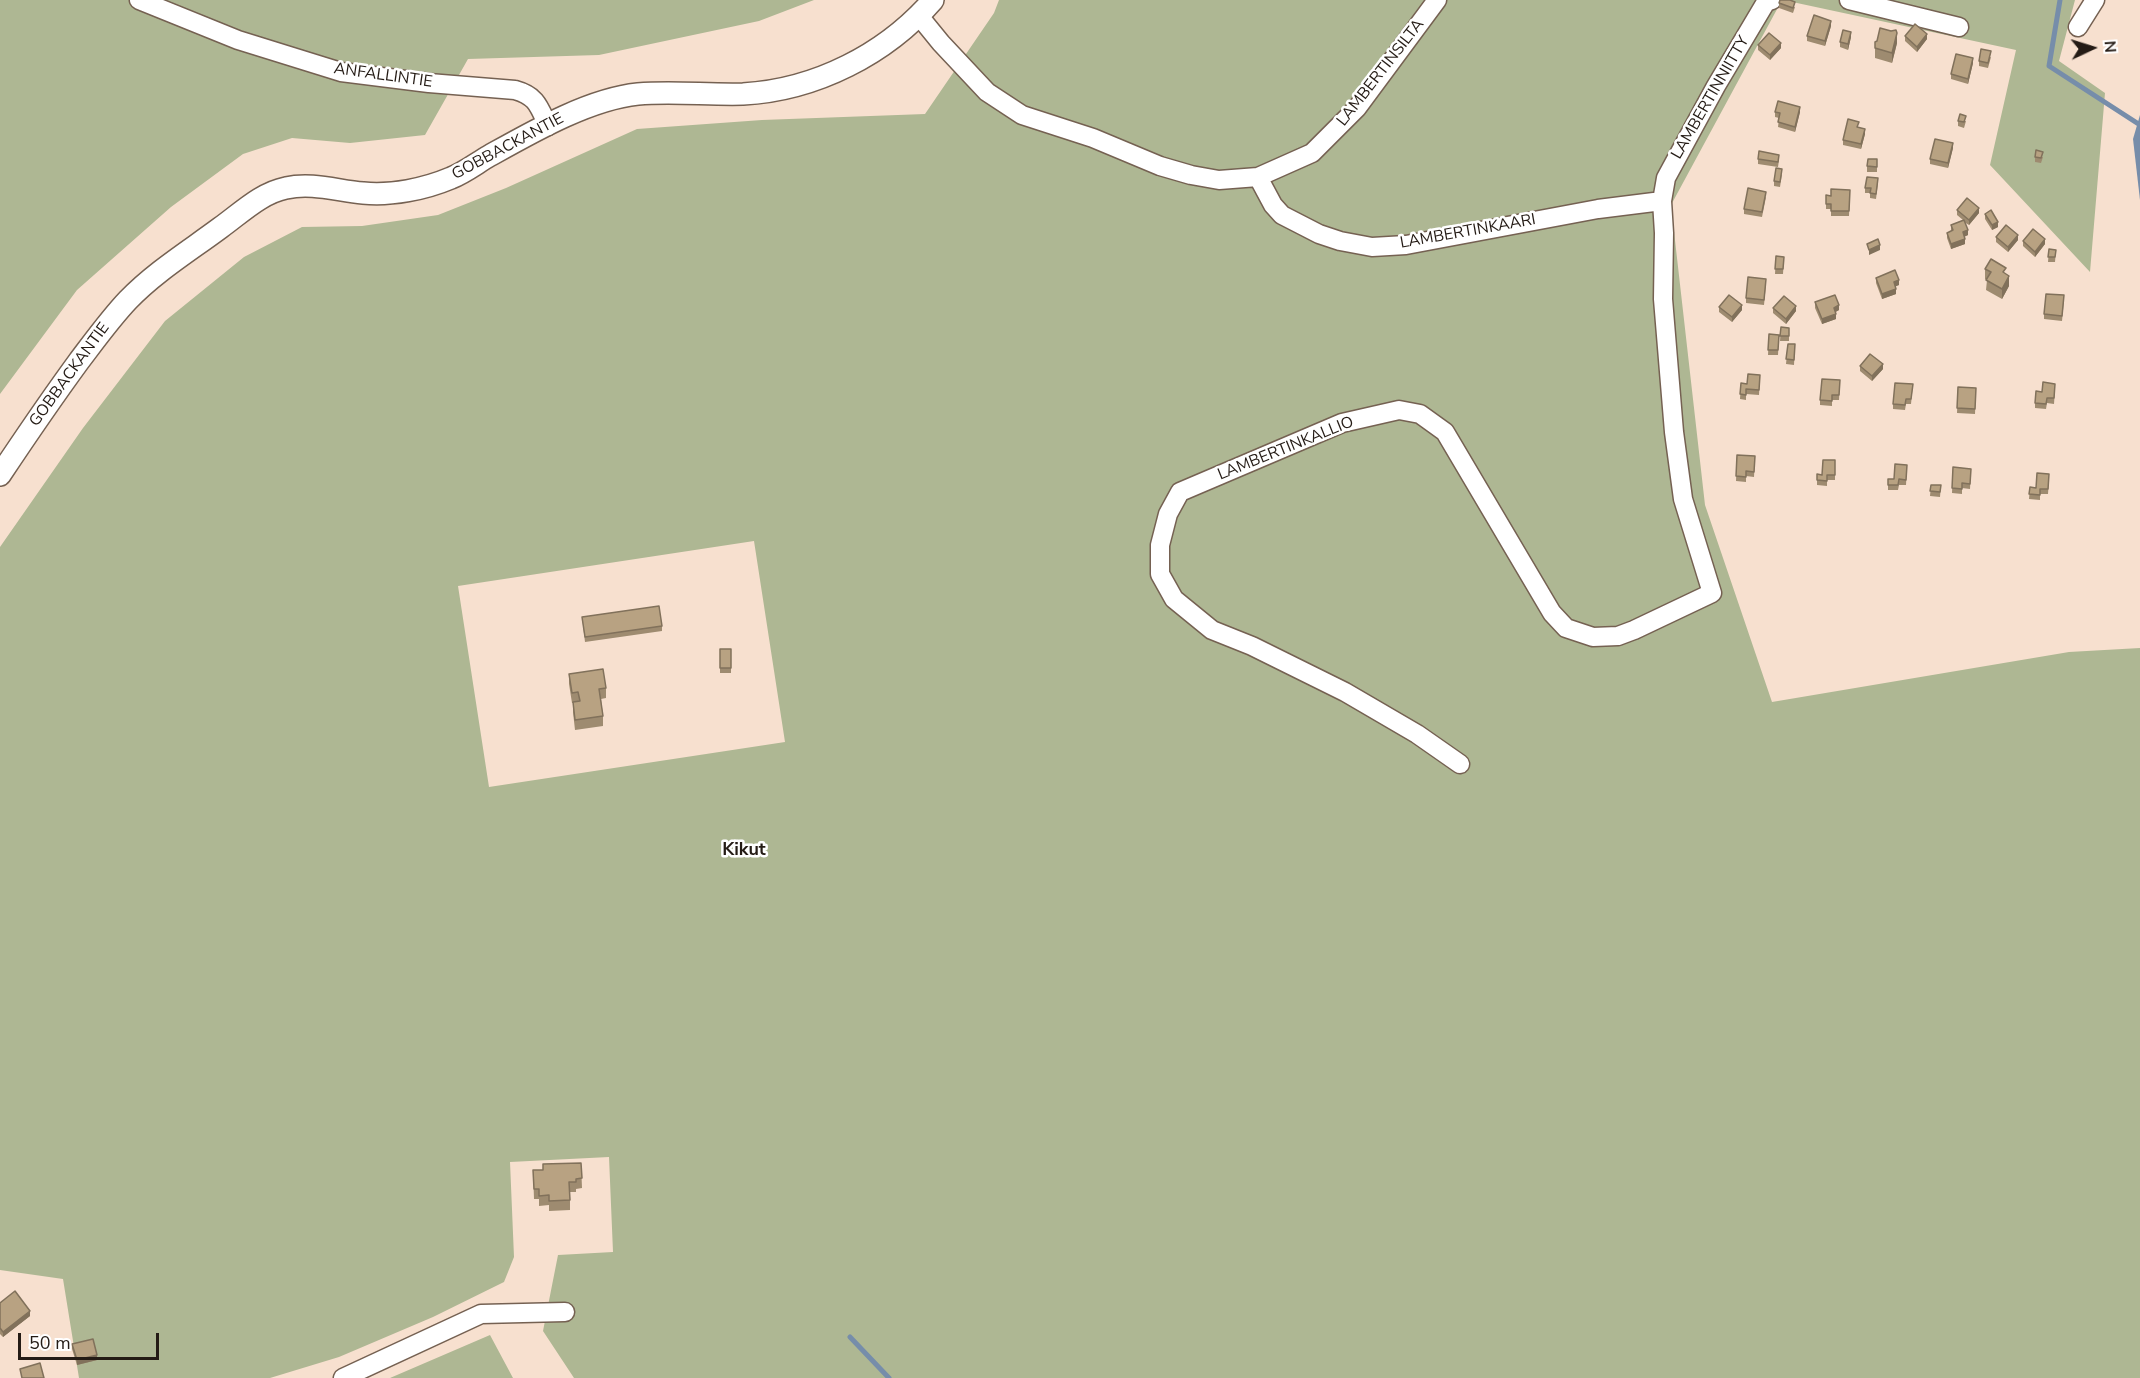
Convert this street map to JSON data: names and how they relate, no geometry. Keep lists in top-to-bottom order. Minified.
{"streets":{"street":["LAMBERTINSILTA","ANFALLINTIE","LAMBERTINNIITTY","GOBBACKANTIE","LAMBERTINKAARI","LAMBERTINKALLIO"]},"crossings":[["LAMBERTINSILTA","LAMBERTINKAARI"],["ANFALLINTIE","GOBBACKANTIE"],["LAMBERTINNIITTY","LAMBERTINKAARI"],["LAMBERTINNIITTY","LAMBERTINKALLIO"],["LAMBERTINKAARI","LAMBERTINKALLIO"]],"districts":["Kikut"],"scale_bar":"50 m","north":"right"}
